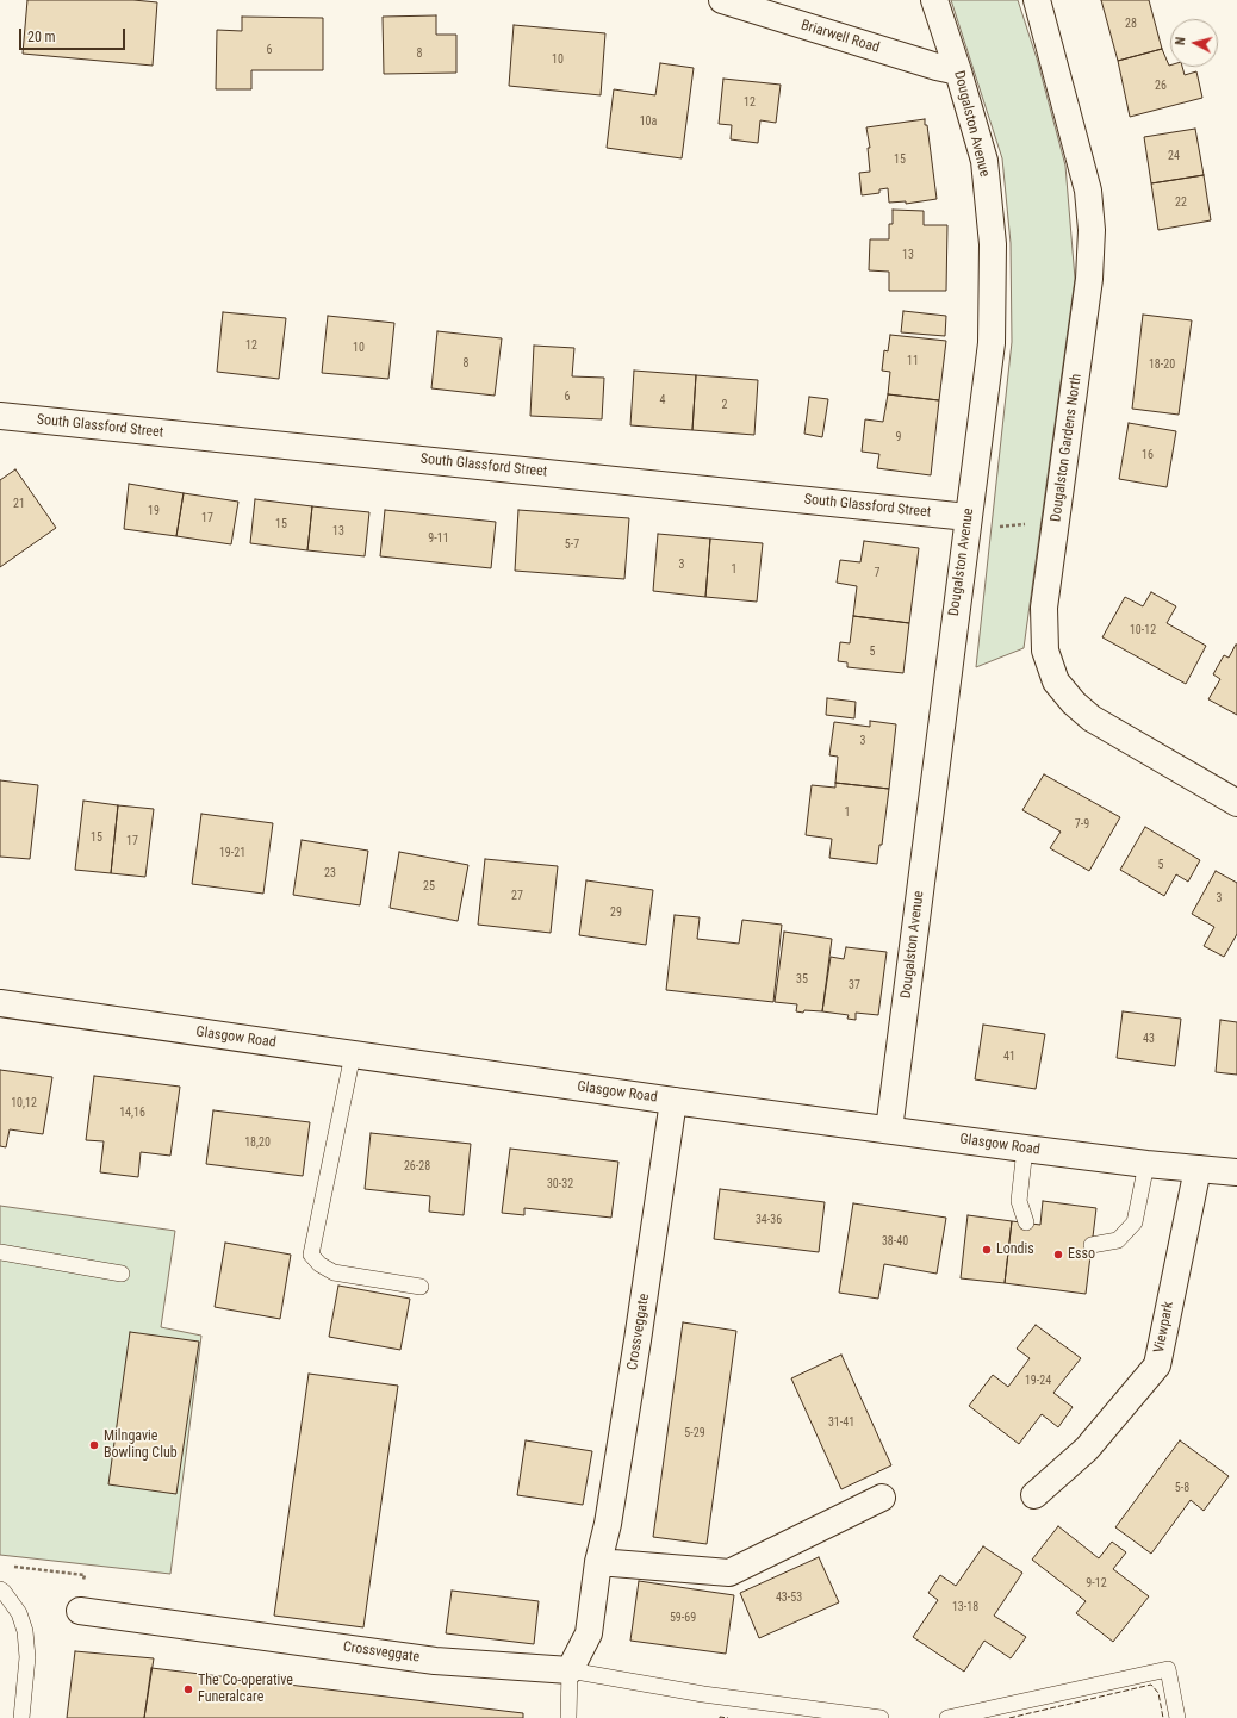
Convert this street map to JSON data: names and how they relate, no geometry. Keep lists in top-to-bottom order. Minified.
{"streets":{"street":["Briarwell Road","Dougalston Avenue","South Glassford Street","Dougalston Gardens North","Glasgow Road","Viewpark","Crossveggate"]},"crossings":[["Briarwell Road","Dougalston Avenue"],["Dougalston Avenue","South Glassford Street"],["Dougalston Avenue","Glasgow Road"],["Glasgow Road","Viewpark"],["Glasgow Road","Crossveggate"]],"places":["Londis","Esso","Milngavie Bowling Club","The Co-operative Funeralcare"],"house_numbers":["28","6","8","10","26","12","10a","24","15","22","13","12","10","11","8","18-20","6","4","2","9","16","21","19","17","15","13","9-11","5-7","3","1","7","10-12","5","3","1","7-9","15","17","19-21","5","23","25","27","3","29","35","37","43","41","10,12","14,16","18,20","26-28","30-32","34-36","38-40","19-24","31-41","5-29","5-8","9-12","43-53","13-18","59-69"],"scale_bar":"20 m","north":"left"}
